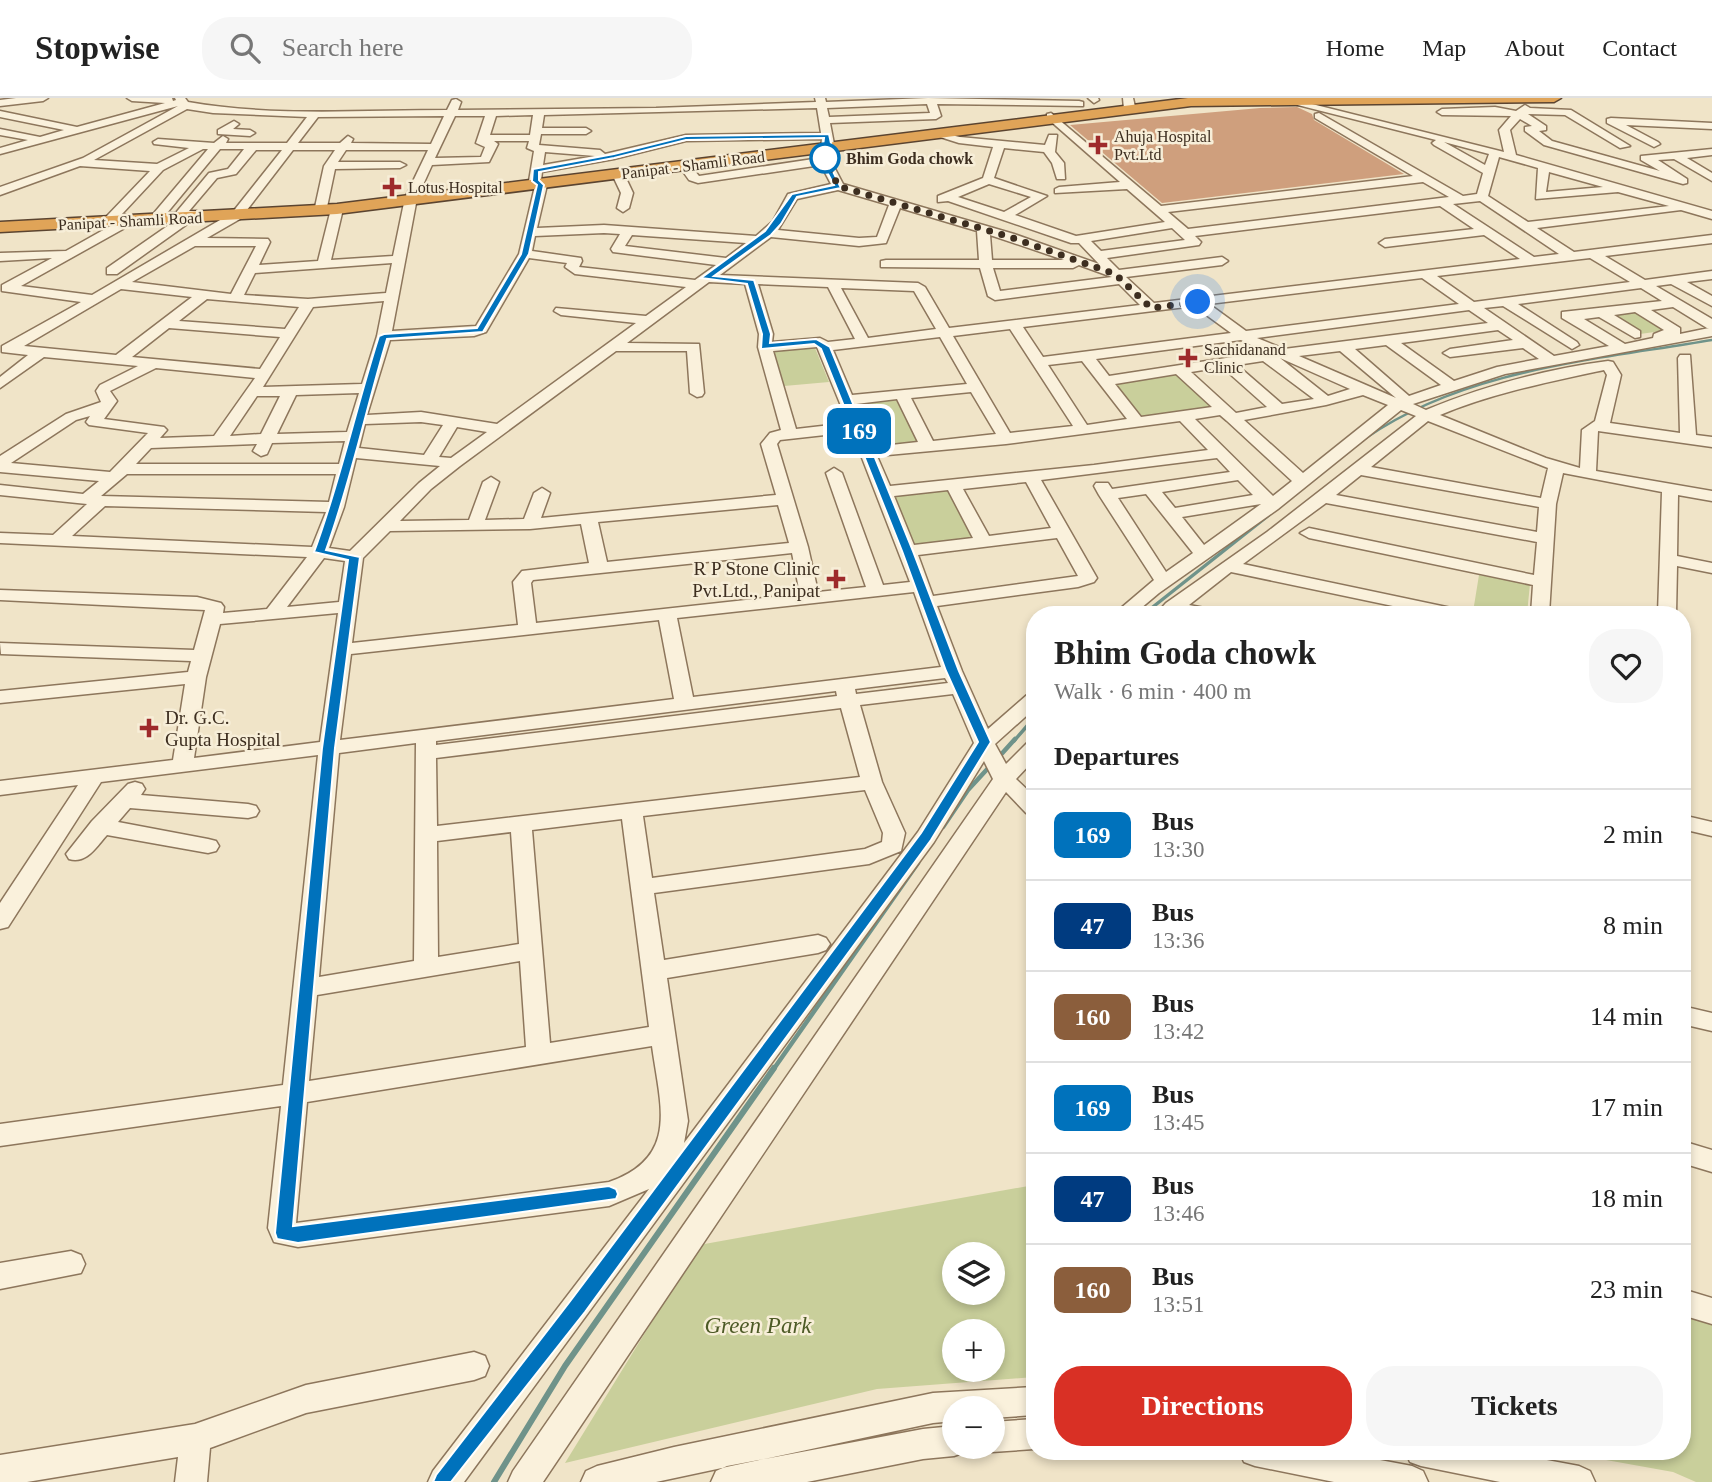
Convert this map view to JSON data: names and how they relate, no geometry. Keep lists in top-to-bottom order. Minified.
{"streets":{"highway":["Panipat - Shamli Road"]},"parks":["Green Park"],"places":{"health":["Ahuja Hospital Pvt.Ltd","Lotus Hospital","Sachidanand Clinic","R P Stone Clinic Pvt.Ltd., Panipat","Dr. G.C. Gupta Hospital"],"other":["Bhim Goda chowk"]},"lines":["bus line 169"],"page":{"header":"Stopwise","search":"Search here","nav":["Home","Map","About","Contact"],"on_map":"169","heading":[["Bhim Goda chowk","Walk · 6 min · 400 m"],"Departures"],"list":[{"mark":"169","name":"Bus","note":"13:30","value":"2 min"},{"mark":"47","name":"Bus","note":"13:36","value":"8 min"},{"mark":"160","name":"Bus","note":"13:42","value":"14 min"},{"mark":"169","name":"Bus","note":"13:45","value":"17 min"},{"mark":"47","name":"Bus","note":"13:46","value":"18 min"},{"mark":"160","name":"Bus","note":"13:51","value":"23 min"}],"map_buttons":["+","−"],"buttons":["Directions","Tickets"]}}
